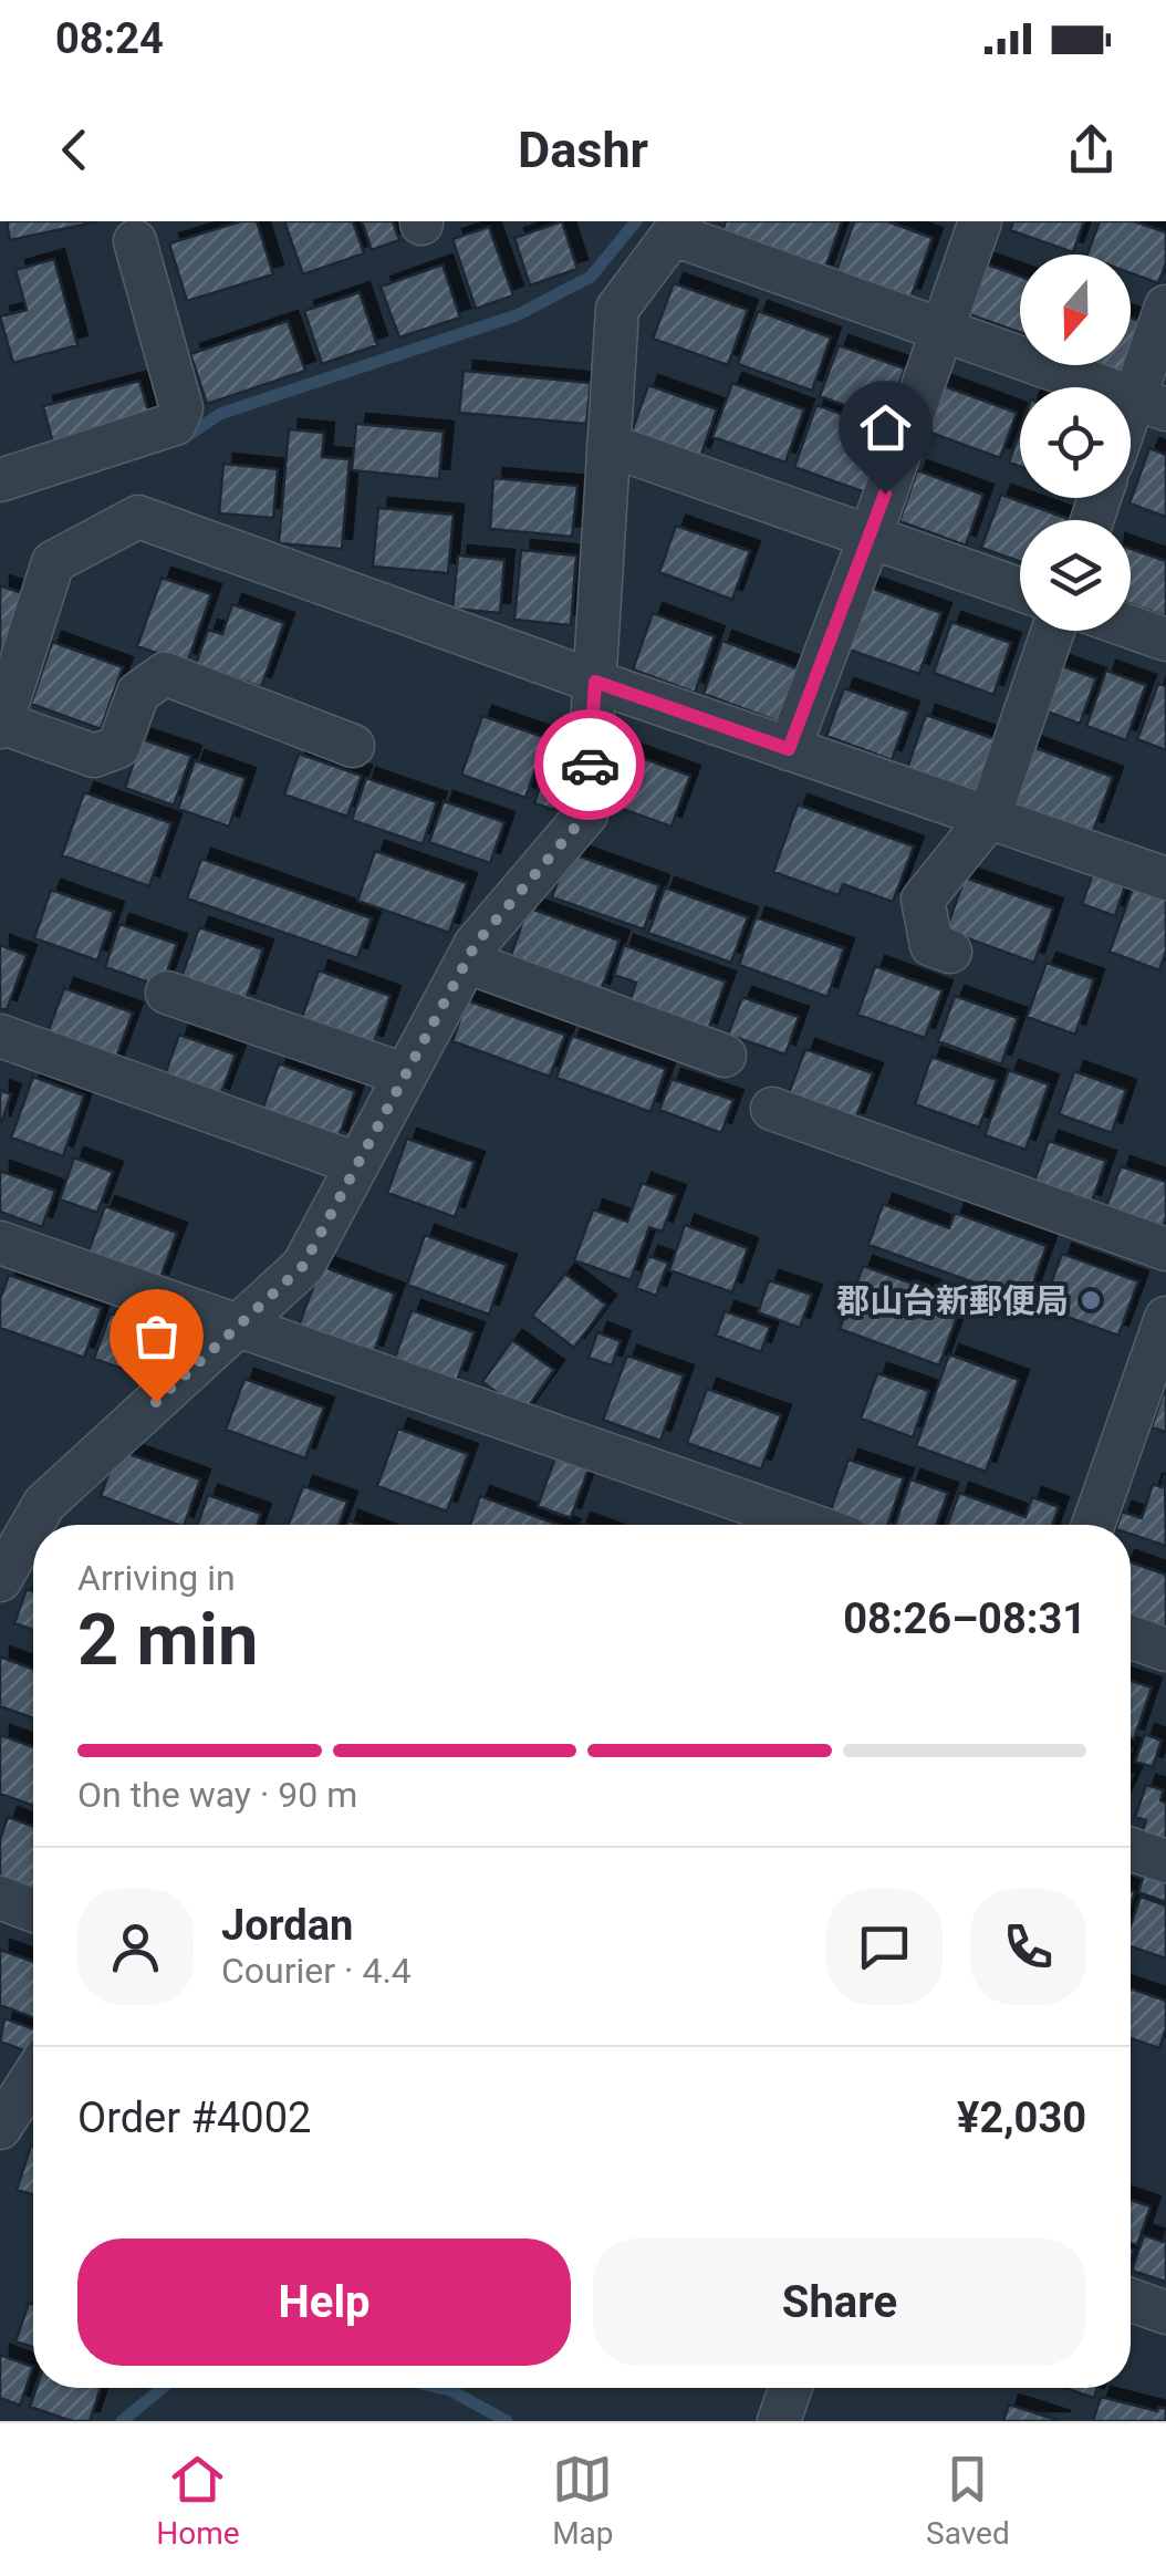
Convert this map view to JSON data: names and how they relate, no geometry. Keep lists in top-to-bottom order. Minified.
{"places":["郡山台新郵便局"],"north":"bottom","page":{"status":"08:24","header":"Dashr","heading":["2 min","Arriving in","08:26–08:31"],"panel":["Jordan","Courier · 4.4","Order #4002","¥2,030"],"bar":"On the way · 90 m","buttons":["Help","Share"],"tabs":["Home","Map","Saved"]}}
